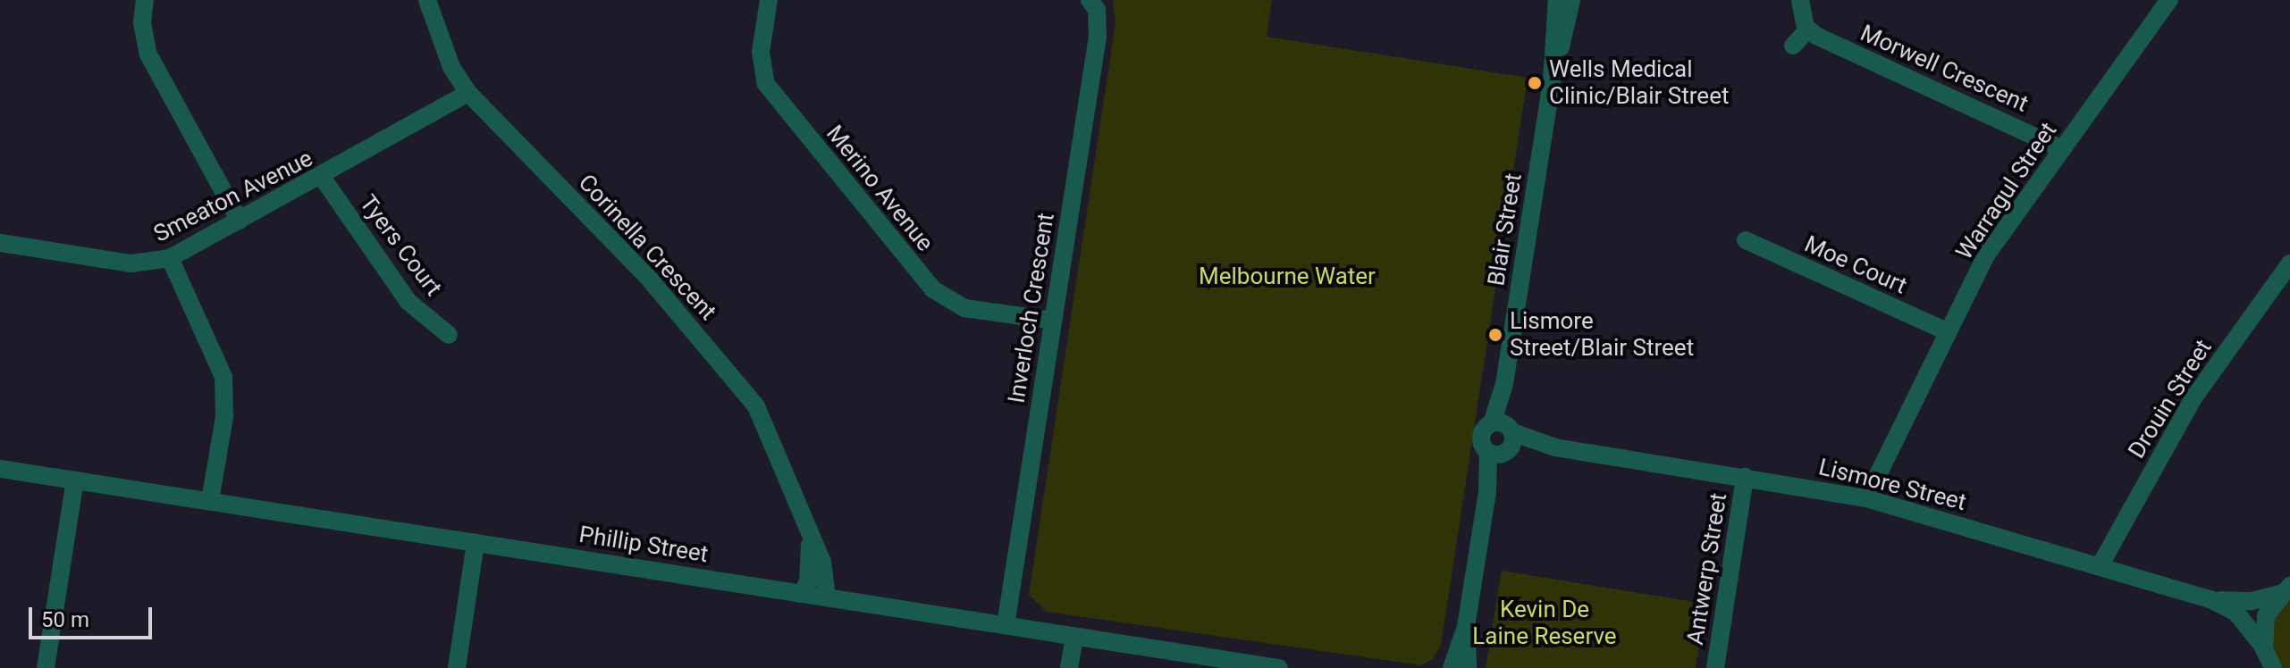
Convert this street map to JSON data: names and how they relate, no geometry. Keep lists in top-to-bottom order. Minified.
{"streets":{"street":["Morwell Crescent","Merino Avenue","Warragul Street","Smeaton Avenue","Blair Street","Tyers Court","Corinella Crescent","Moe Court","Inverloch Crescent","Drouin Street","Lismore Street","Phillip Street","Antwerp Street"]},"crossings":[["Morwell Crescent","Warragul Street"],["Merino Avenue","Inverloch Crescent"],["Warragul Street","Moe Court"],["Warragul Street","Lismore Street"],["Smeaton Avenue","Tyers Court"],["Smeaton Avenue","Corinella Crescent"],["Blair Street","Lismore Street"],["Corinella Crescent","Phillip Street"],["Inverloch Crescent","Phillip Street"],["Drouin Street","Lismore Street"],["Lismore Street","Antwerp Street"]],"parks":["Melbourne Water","Kevin De Laine Reserve"],"places":["Wells Medical Clinic/Blair Street","Lismore Street/Blair Street"],"scale_bar":"50 m"}
